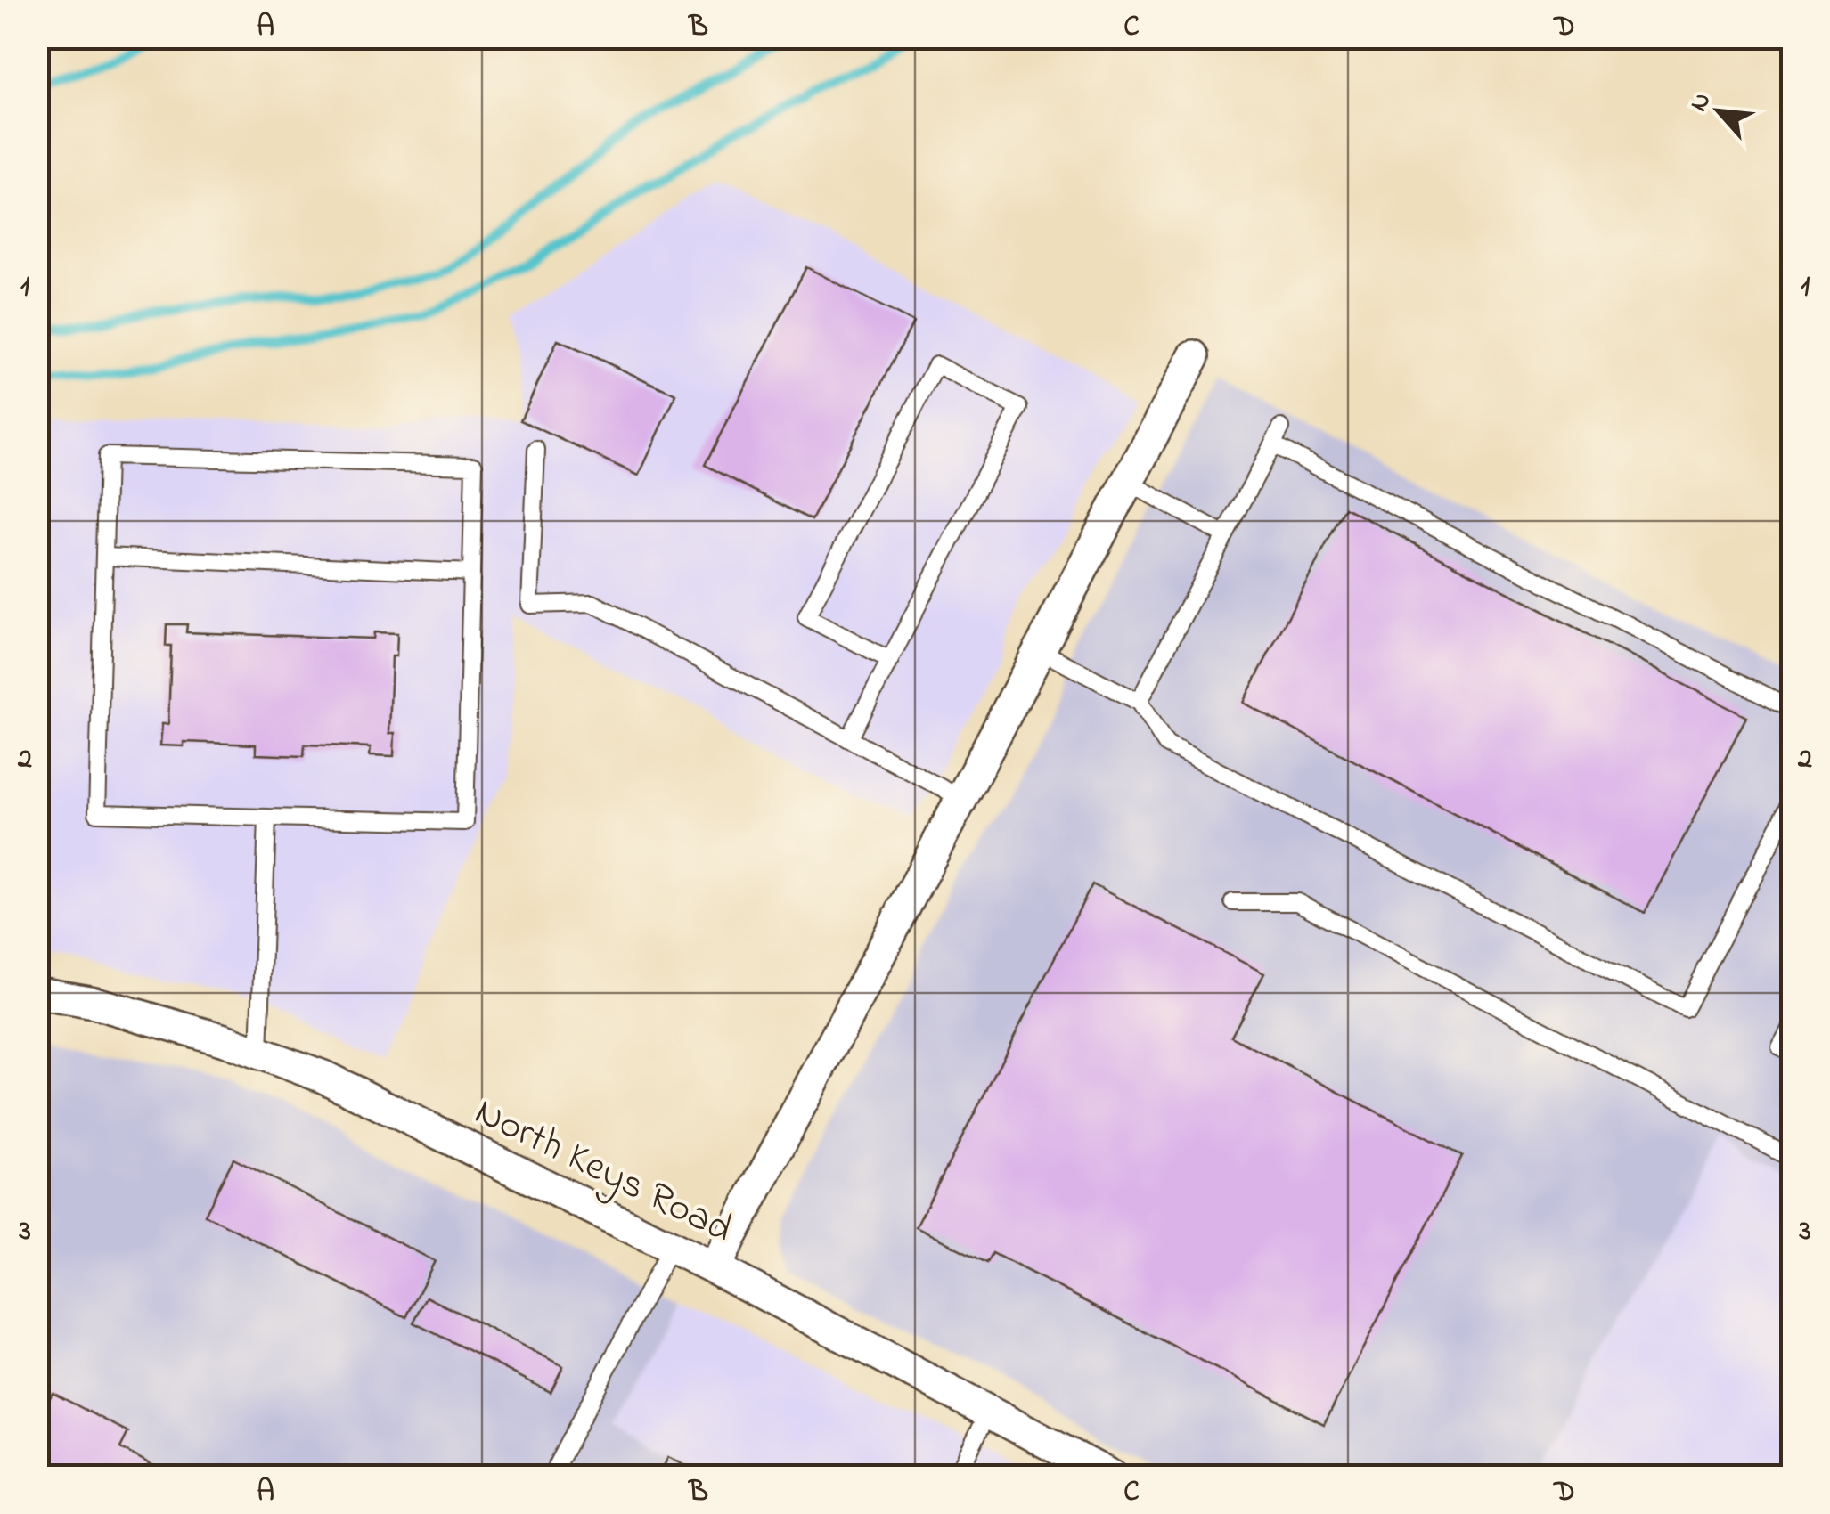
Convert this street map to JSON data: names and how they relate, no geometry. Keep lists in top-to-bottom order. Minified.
{"streets":{"street":["North Keys Road"]},"north":"top left","grid":{"columns":["A","B","C","D"],"rows":["1","2","3"]}}
